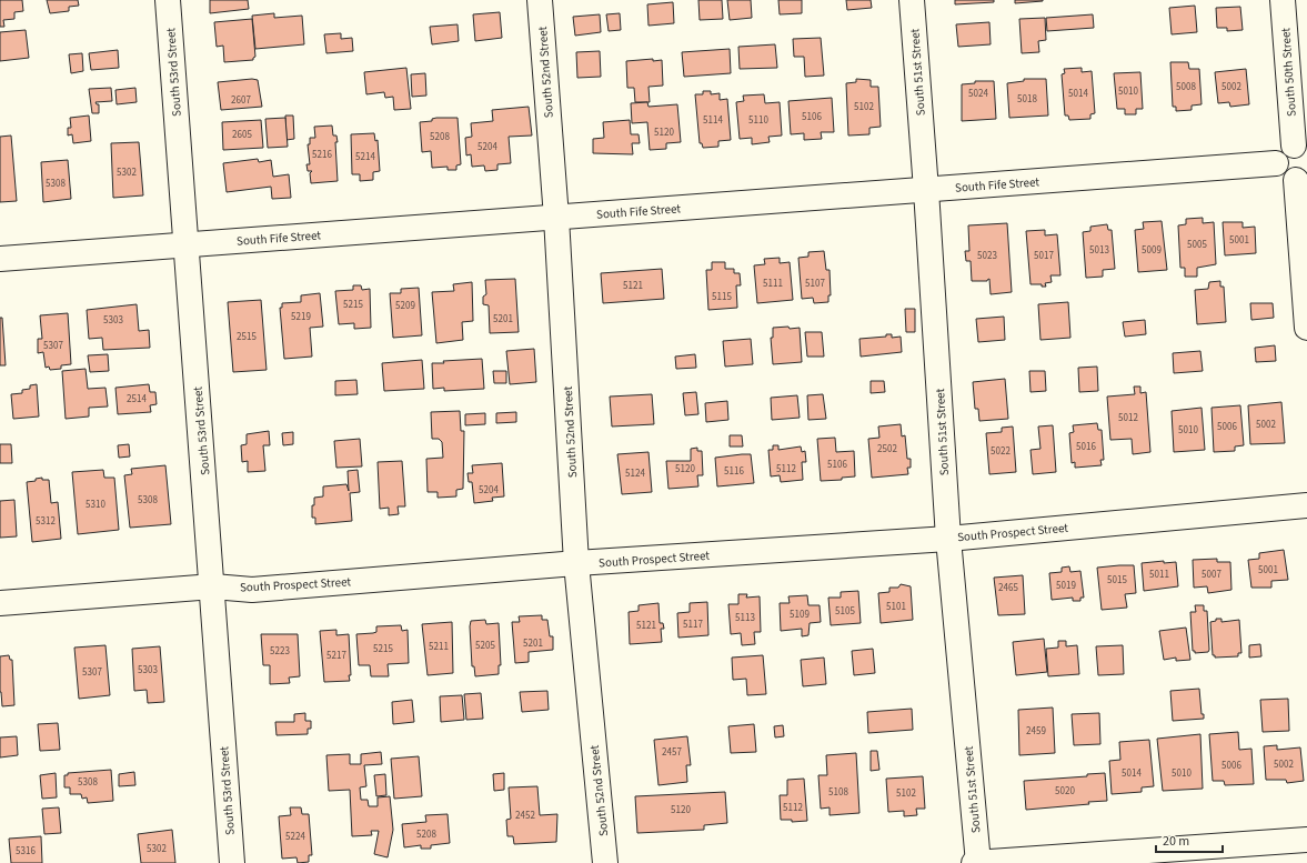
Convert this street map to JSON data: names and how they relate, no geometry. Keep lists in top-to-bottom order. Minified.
{"streets":{"street":["South 53rd Street","South 52nd Street","South 51st Street","South 50th Street","South Fife Street","South Prospect Street"]},"crossings":[["South 53rd Street","South Fife Street"],["South 53rd Street","South Prospect Street"],["South 52nd Street","South Fife Street"],["South 52nd Street","South Prospect Street"],["South 51st Street","South Fife Street"],["South 51st Street","South Prospect Street"]],"house_numbers":["5008","5002","5010","5024","5014","5018","2607","5102","5106","5114","5110","5120","2605","5208","5204","5216","5214","5302","5308","5001","5005","5013","5009","5023","5017","5111","5107","5121","5115","5215","5209","5219","5201","5303","2515","5307","2514","5012","5002","5006","5010","5016","2502","5022","5106","5120","5112","5116","5124","5204","5308","5310","5312","5001","5011","5007","5015","5019","2465","5101","5105","5109","5113","5117","5121","5201","5205","5211","5215","5223","5217","5303","5307","2459","2457","5002","5006","5014","5010","5308","5020","5108","5102","5112","5120","2452","5208","5224","5302","5316"],"scale_bar":"20 m"}
